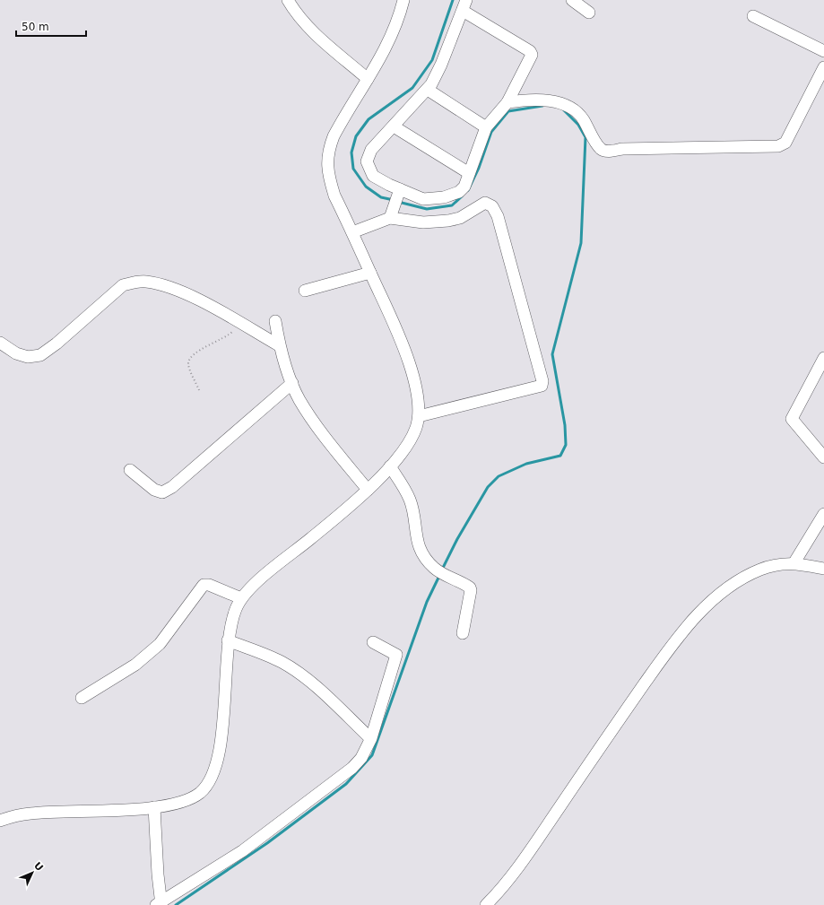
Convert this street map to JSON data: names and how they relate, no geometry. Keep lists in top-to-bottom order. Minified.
{"scale_bar":"50 m","north":"top right"}
